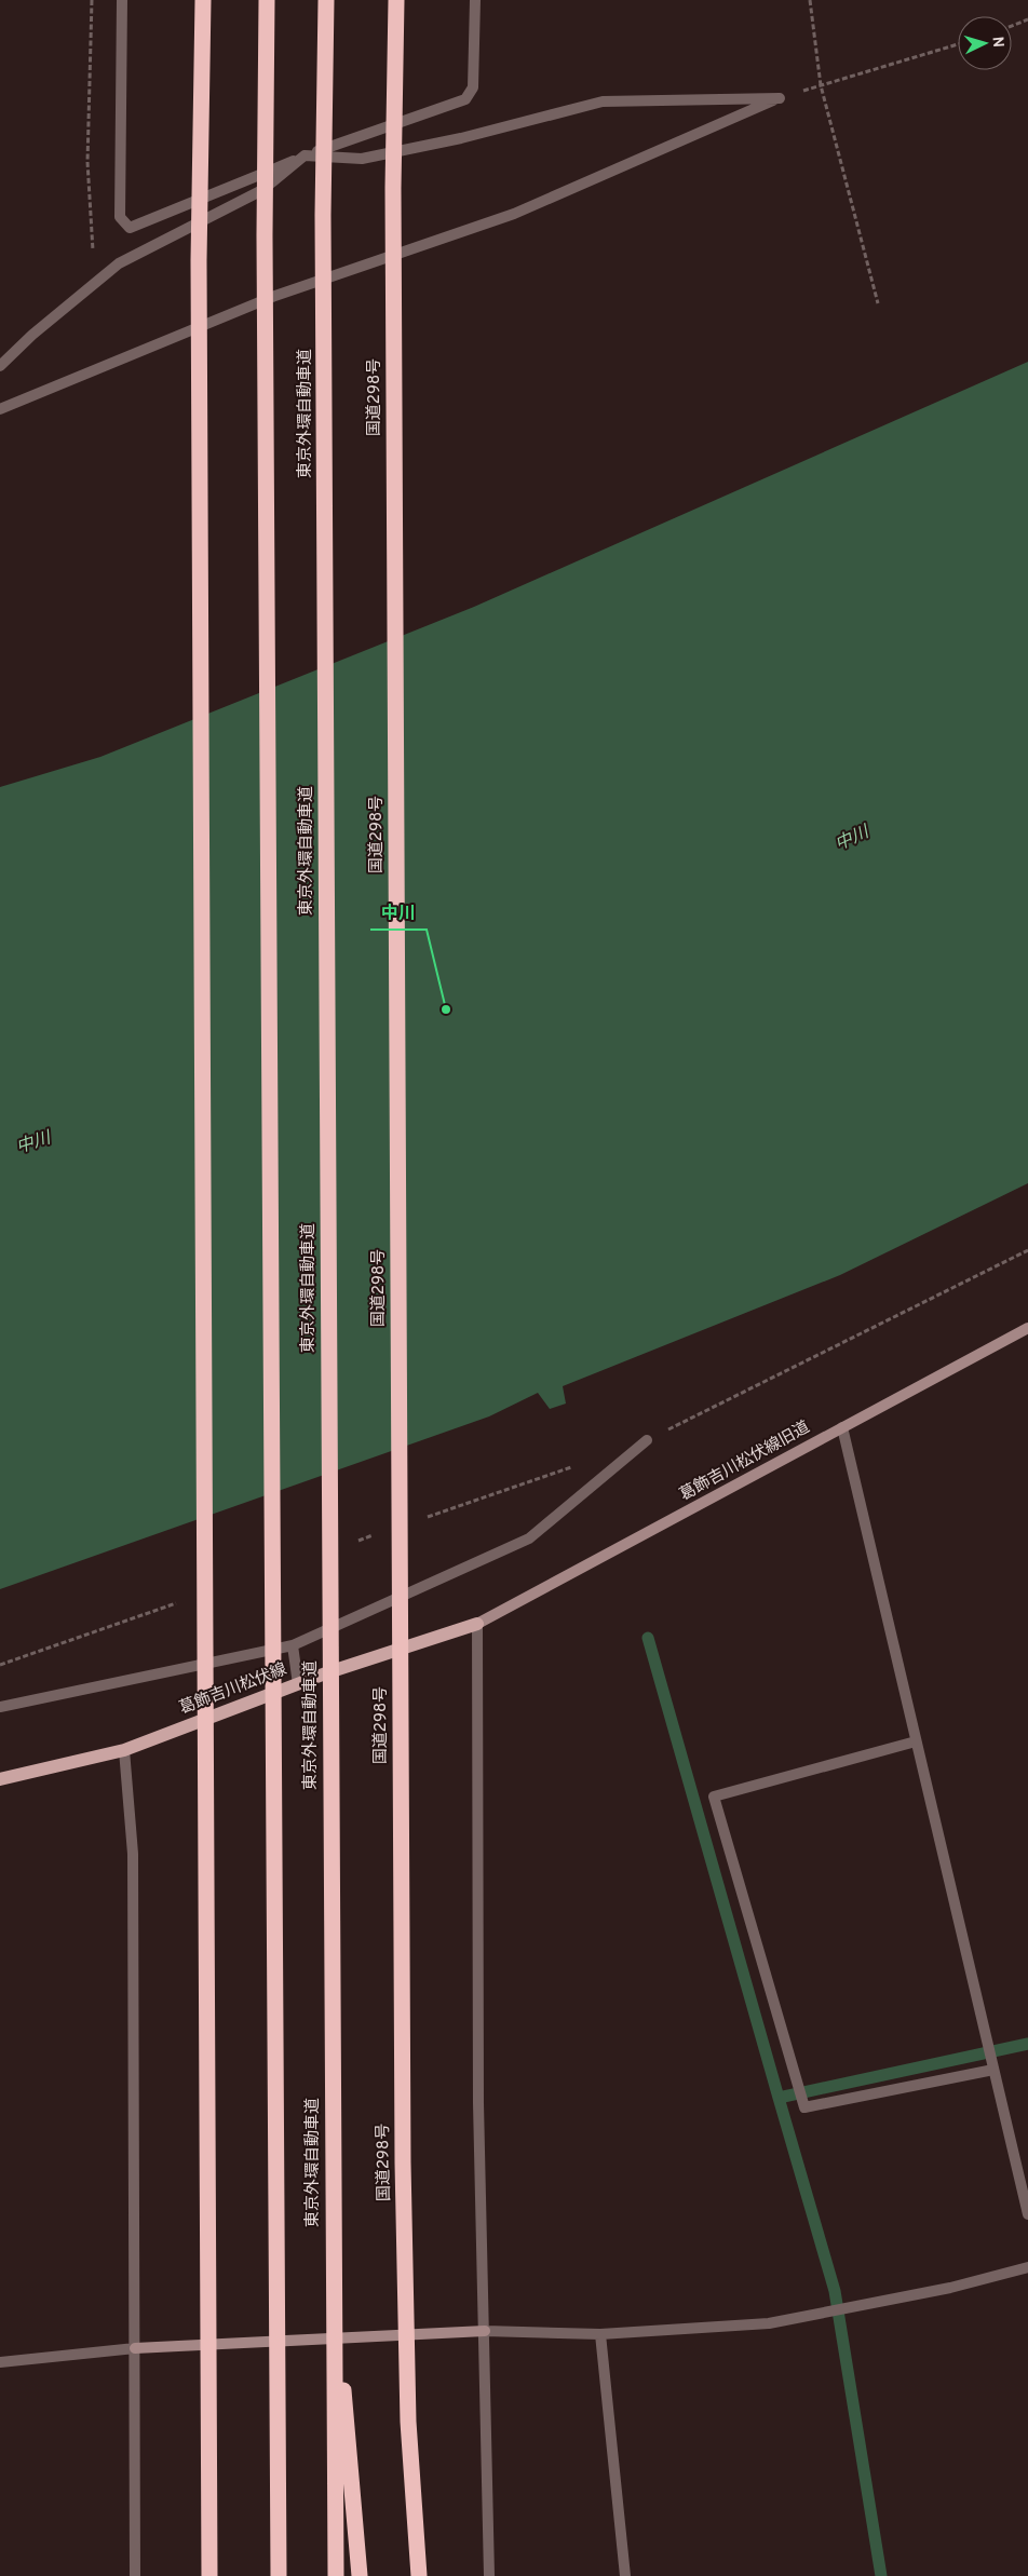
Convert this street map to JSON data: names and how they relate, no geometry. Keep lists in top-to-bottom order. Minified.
{"streets":{"highway":["国道298号","東京外環自動車道"],"main road":["葛飾吉川松伏線"],"street":["葛飾吉川松伏線旧道"]},"crossings":[["葛飾吉川松伏線旧道","葛飾吉川松伏線"]],"water":["中川"],"places":["中川"],"north":"right"}
